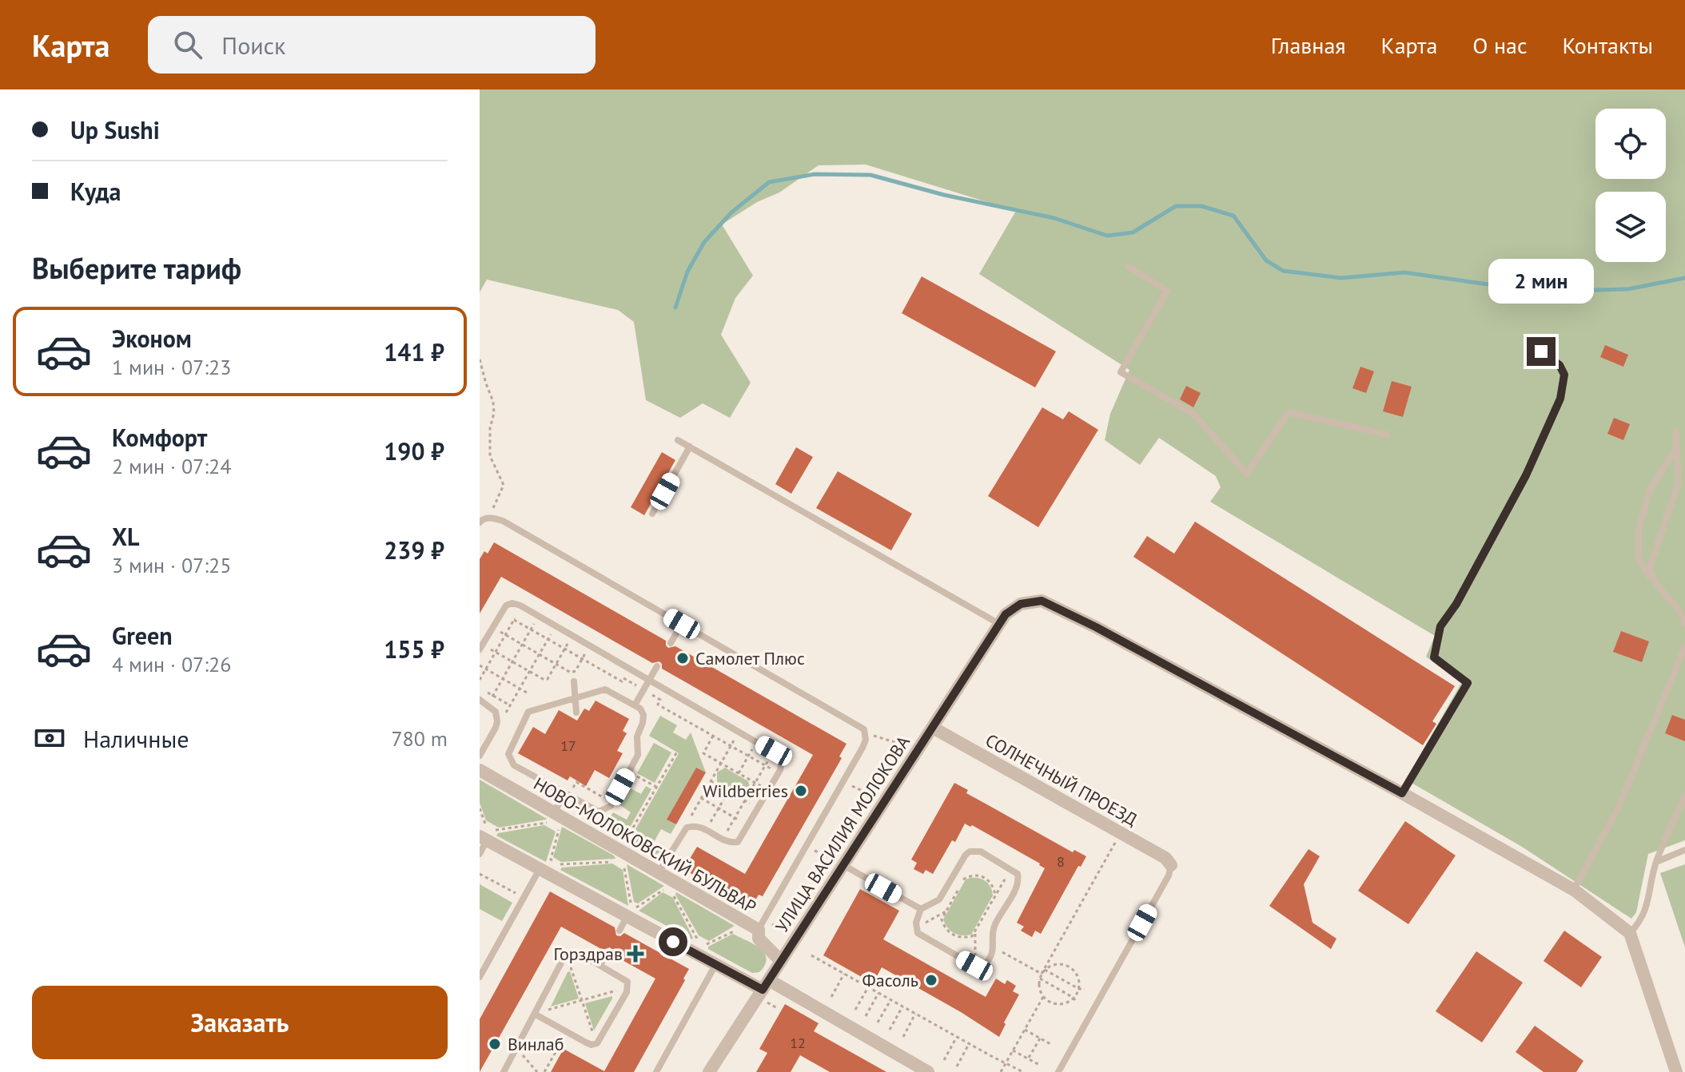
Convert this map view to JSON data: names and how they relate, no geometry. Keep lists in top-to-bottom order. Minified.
{"streets":{"street":["СОЛНЕЧНЫЙ ПРОЕЗД","УЛИЦА ВАСИЛИЯ МОЛОКОВА","НОВО-МОЛОКОВСКИЙ БУЛЬВАР"]},"crossings":[["СОЛНЕЧНЫЙ ПРОЕЗД","УЛИЦА ВАСИЛИЯ МОЛОКОВА"],["УЛИЦА ВАСИЛИЯ МОЛОКОВА","НОВО-МОЛОКОВСКИЙ БУЛЬВАР"]],"places":{"other":["Самолет Плюс","Wildberries","Фасоль","Винлаб"],"health":["Горздрав"]},"house_numbers":["17","8","12"],"page":{"header":"Карта","search":"Поиск","nav":["Главная","Карта","О нас","Контакты"],"banner":["Up Sushi","Куда"],"heading":"Выберите тариф","bubble":"2 мин","list":[{"name":"Эконом","note":"1 мин · 07:23","value":"141 ₽"},{"name":"Комфорт","note":"2 мин · 07:24","value":"190 ₽"},{"name":"XL","note":"3 мин · 07:25","value":"239 ₽"},{"name":"Green","note":"4 мин · 07:26","value":"155 ₽"}],"pay":["Наличные","780 m"],"buttons":"Заказать"}}
